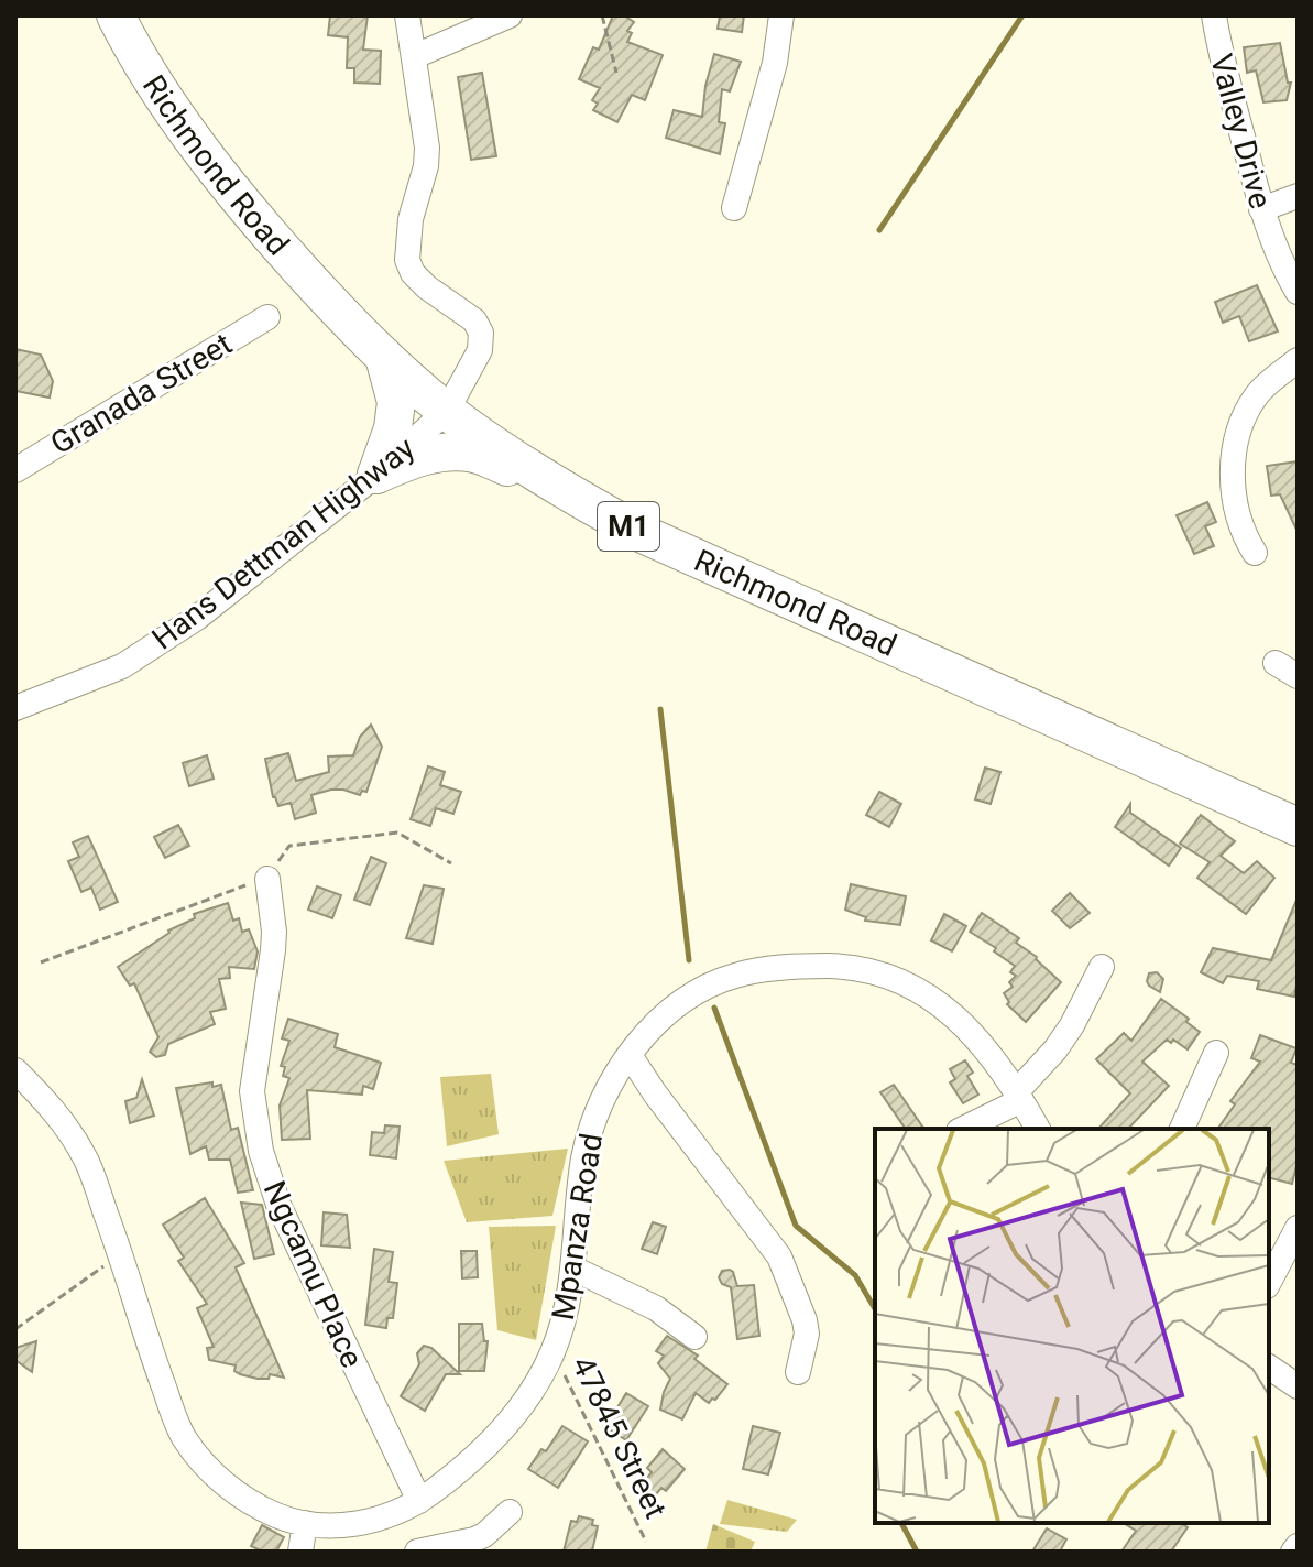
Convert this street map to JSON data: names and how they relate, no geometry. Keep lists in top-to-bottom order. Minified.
{"streets":{"highway":["Richmond Road","M1"],"street":["Valley Drive","Granada Street","Hans Dettman Highway","Mpanza Road","Ngcamu Place"],"path":["47845 Street"]},"crossings":[["Richmond Road","Hans Dettman Highway"],["Mpanza Road","Ngcamu Place"],["Mpanza Road","47845 Street"]]}
